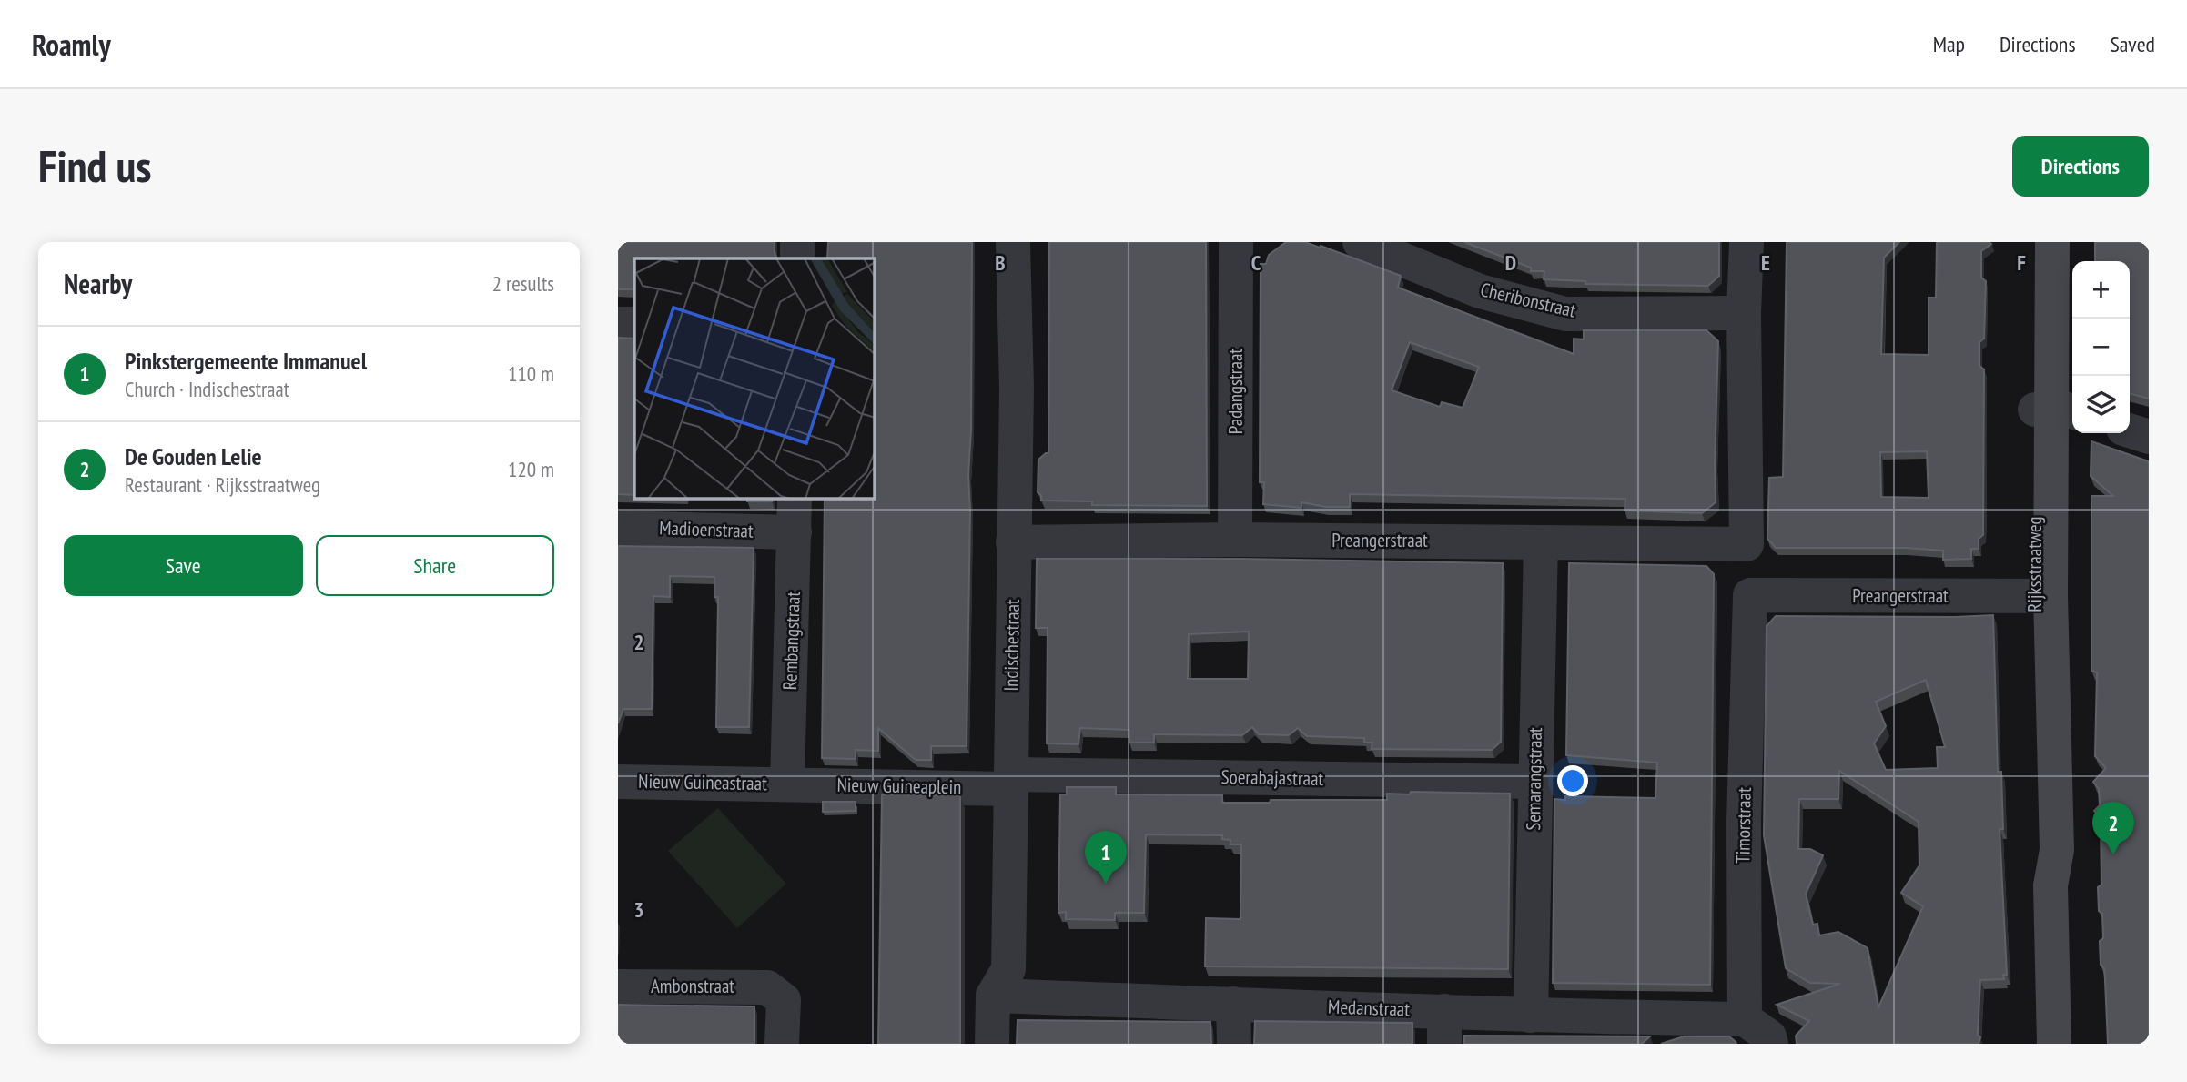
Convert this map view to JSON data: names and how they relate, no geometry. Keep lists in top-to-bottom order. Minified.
{"streets":{"main road":["Rijksstraatweg"],"street":["Cheribonstraat","Padangstraat","Madioenstraat","Preangerstraat","Rembangstraat","Indischestraat","Soerabajastraat","Semarangstraat","Nieuw Guineastraat","Nieuw Guineaplein","Timorstraat","Ambonstraat","Medanstraat"]},"crossings":[["Cheribonstraat","Preangerstraat"],["Padangstraat","Preangerstraat"],["Madioenstraat","Rembangstraat"],["Preangerstraat","Rijksstraatweg"],["Preangerstraat","Indischestraat"],["Preangerstraat","Semarangstraat"],["Preangerstraat","Timorstraat"],["Rembangstraat","Nieuw Guineastraat"],["Rembangstraat","Nieuw Guineaplein"],["Indischestraat","Soerabajastraat"],["Indischestraat","Nieuw Guineaplein"],["Indischestraat","Medanstraat"],["Soerabajastraat","Semarangstraat"],["Soerabajastraat","Nieuw Guineaplein"],["Semarangstraat","Medanstraat"],["Nieuw Guineastraat","Nieuw Guineaplein"],["Timorstraat","Medanstraat"]],"page":{"header":"Roamly","nav":["Map","Directions","Saved"],"buttons":["Directions",["Save","Share"]],"title":"Find us","heading":["Nearby","2 results"],"map_buttons":["+","−"],"list":[{"mark":"1","name":"Pinkstergemeente Immanuel","note":"Church · Indischestraat","value":"110 m"},{"mark":"2","name":"De Gouden Lelie","note":"Restaurant · Rijksstraatweg","value":"120 m"}],"pins":["2","1"]},"grid":{"columns":["B","C","D","E","F"],"rows":["2","3"]}}
